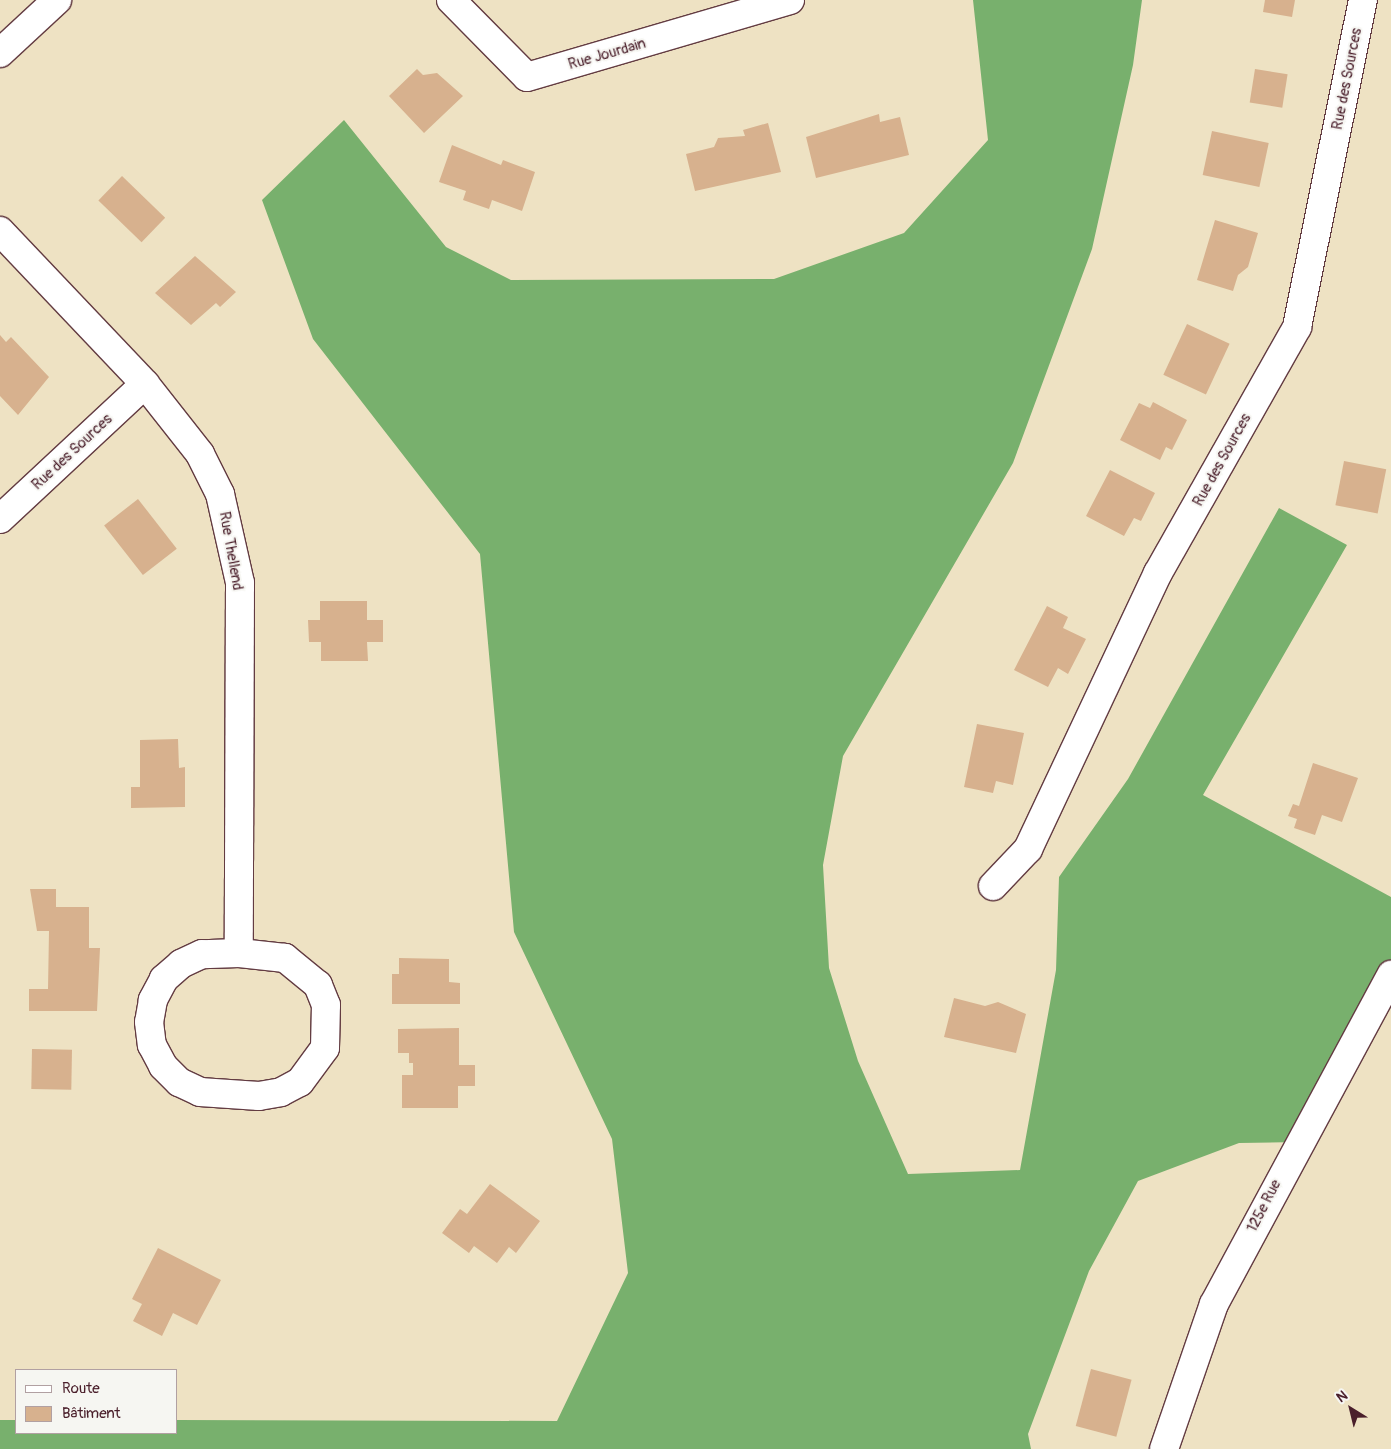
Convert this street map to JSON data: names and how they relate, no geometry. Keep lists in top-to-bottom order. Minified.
{"streets":{"street":["Rue Jourdain","Rue des Sources","Rue Thellend","125e Rue"]},"crossings":[["Rue des Sources","Rue Thellend"]],"legend":["Route","Bâtiment"],"north":"top left"}
